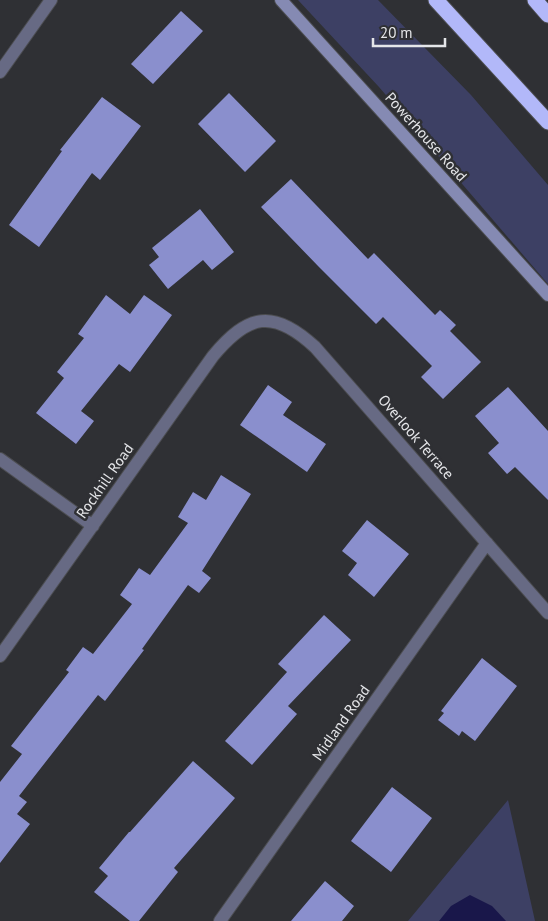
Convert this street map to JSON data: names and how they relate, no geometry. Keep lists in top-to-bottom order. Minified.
{"streets":{"main road":["Powerhouse Road"],"street":["Overlook Terrace","Rockhill Road","Midland Road"]},"crossings":[["Overlook Terrace","Rockhill Road"],["Overlook Terrace","Midland Road"]],"scale_bar":"20 m"}
